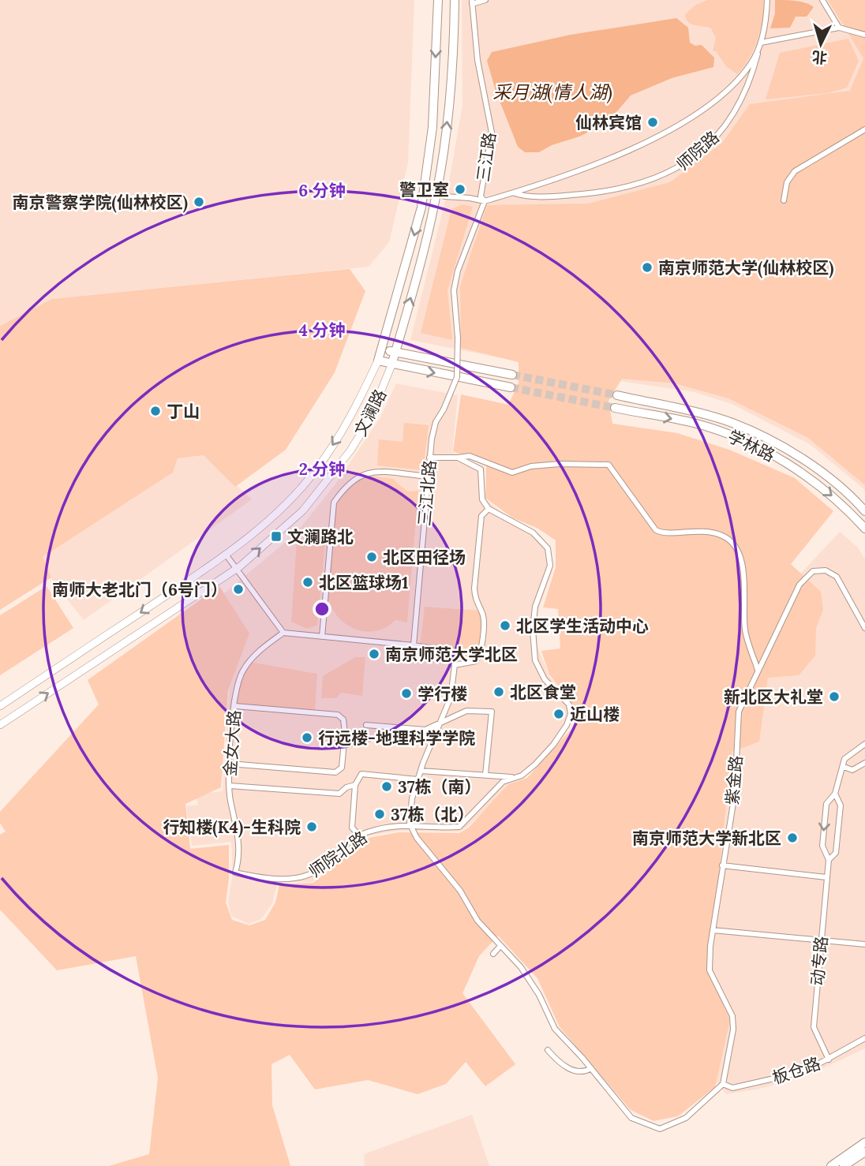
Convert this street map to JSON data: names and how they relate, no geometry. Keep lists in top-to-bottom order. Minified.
{"streets":{"main road":["文澜路","学林路"],"street":["师院路","三江路","三江北路","金女大路","紫金路","师院北路","动专路","板仓路"]},"crossings":[["师院路","三江路"],["师院路","文澜路"],["三江路","三江北路"],["金女大路","师院北路"],["紫金路","板仓路"],["动专路","板仓路"]],"water":["采月湖(情人湖)"],"places":{"other":["仙林宾馆","警卫室","南京警察学院(仙林校区)","南京师范大学(仙林校区)","丁山","北区田径场","北区篮球场1","南师大老北门（6号门）","北区学生活动中心","南京师范大学北区","北区食堂","学行楼","新北区大礼堂","近山楼","行远楼-地理科学学院","37栋（南）","37栋（北）","行知楼(K4)-生科院","南京师范大学新北区"],"transit":["文澜路北"]},"north":"bottom","rings":["6 分钟","4 分钟","2 分钟"]}
